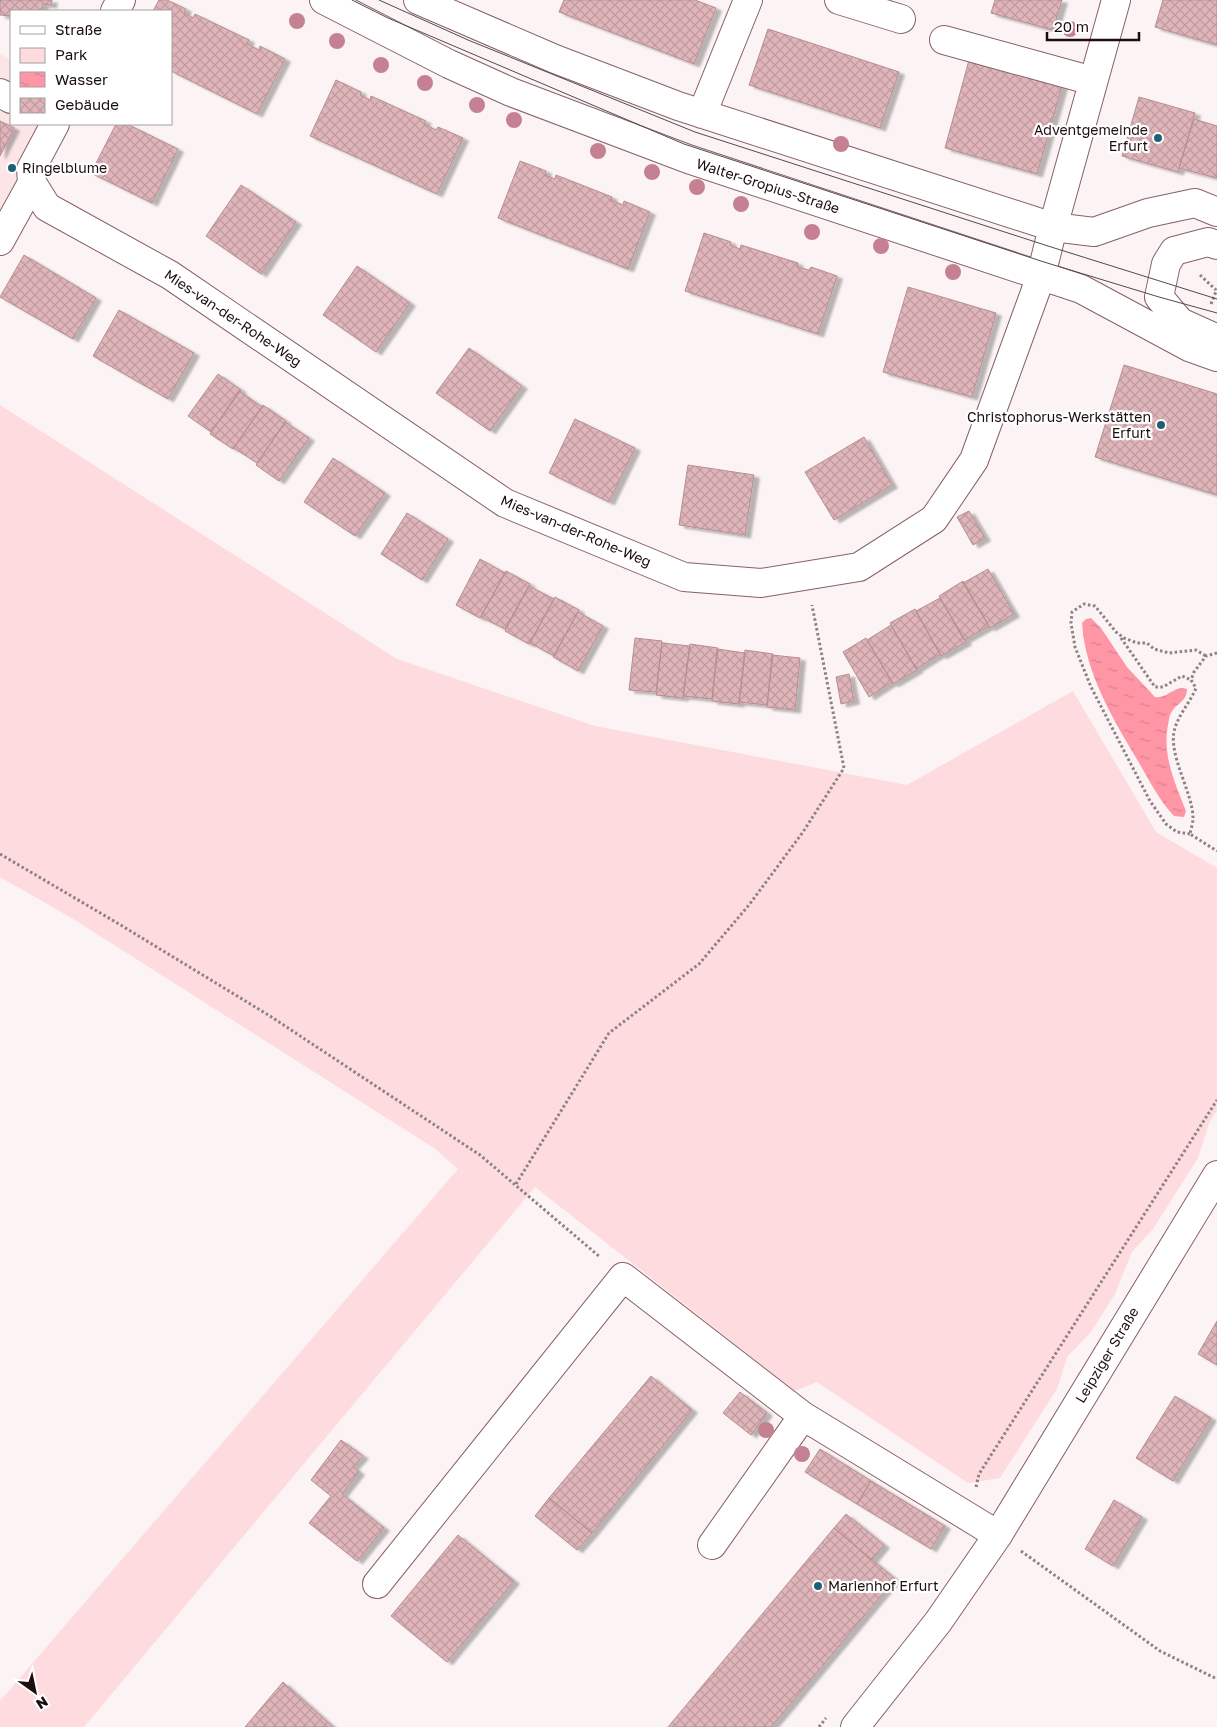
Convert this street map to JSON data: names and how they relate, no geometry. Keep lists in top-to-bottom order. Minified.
{"streets":{"street":["Walter-Gropius-Straße","Mies-van-der-Rohe-Weg","Leipziger Straße"]},"crossings":[["Walter-Gropius-Straße","Mies-van-der-Rohe-Weg"]],"places":["Adventgemeinde Erfurt","Ringelblume","Christophorus-Werkstätten Erfurt","Marienhof Erfurt"],"legend":["Straße","Park","Wasser","Gebäude"],"scale_bar":"20 m","north":"bottom right"}
